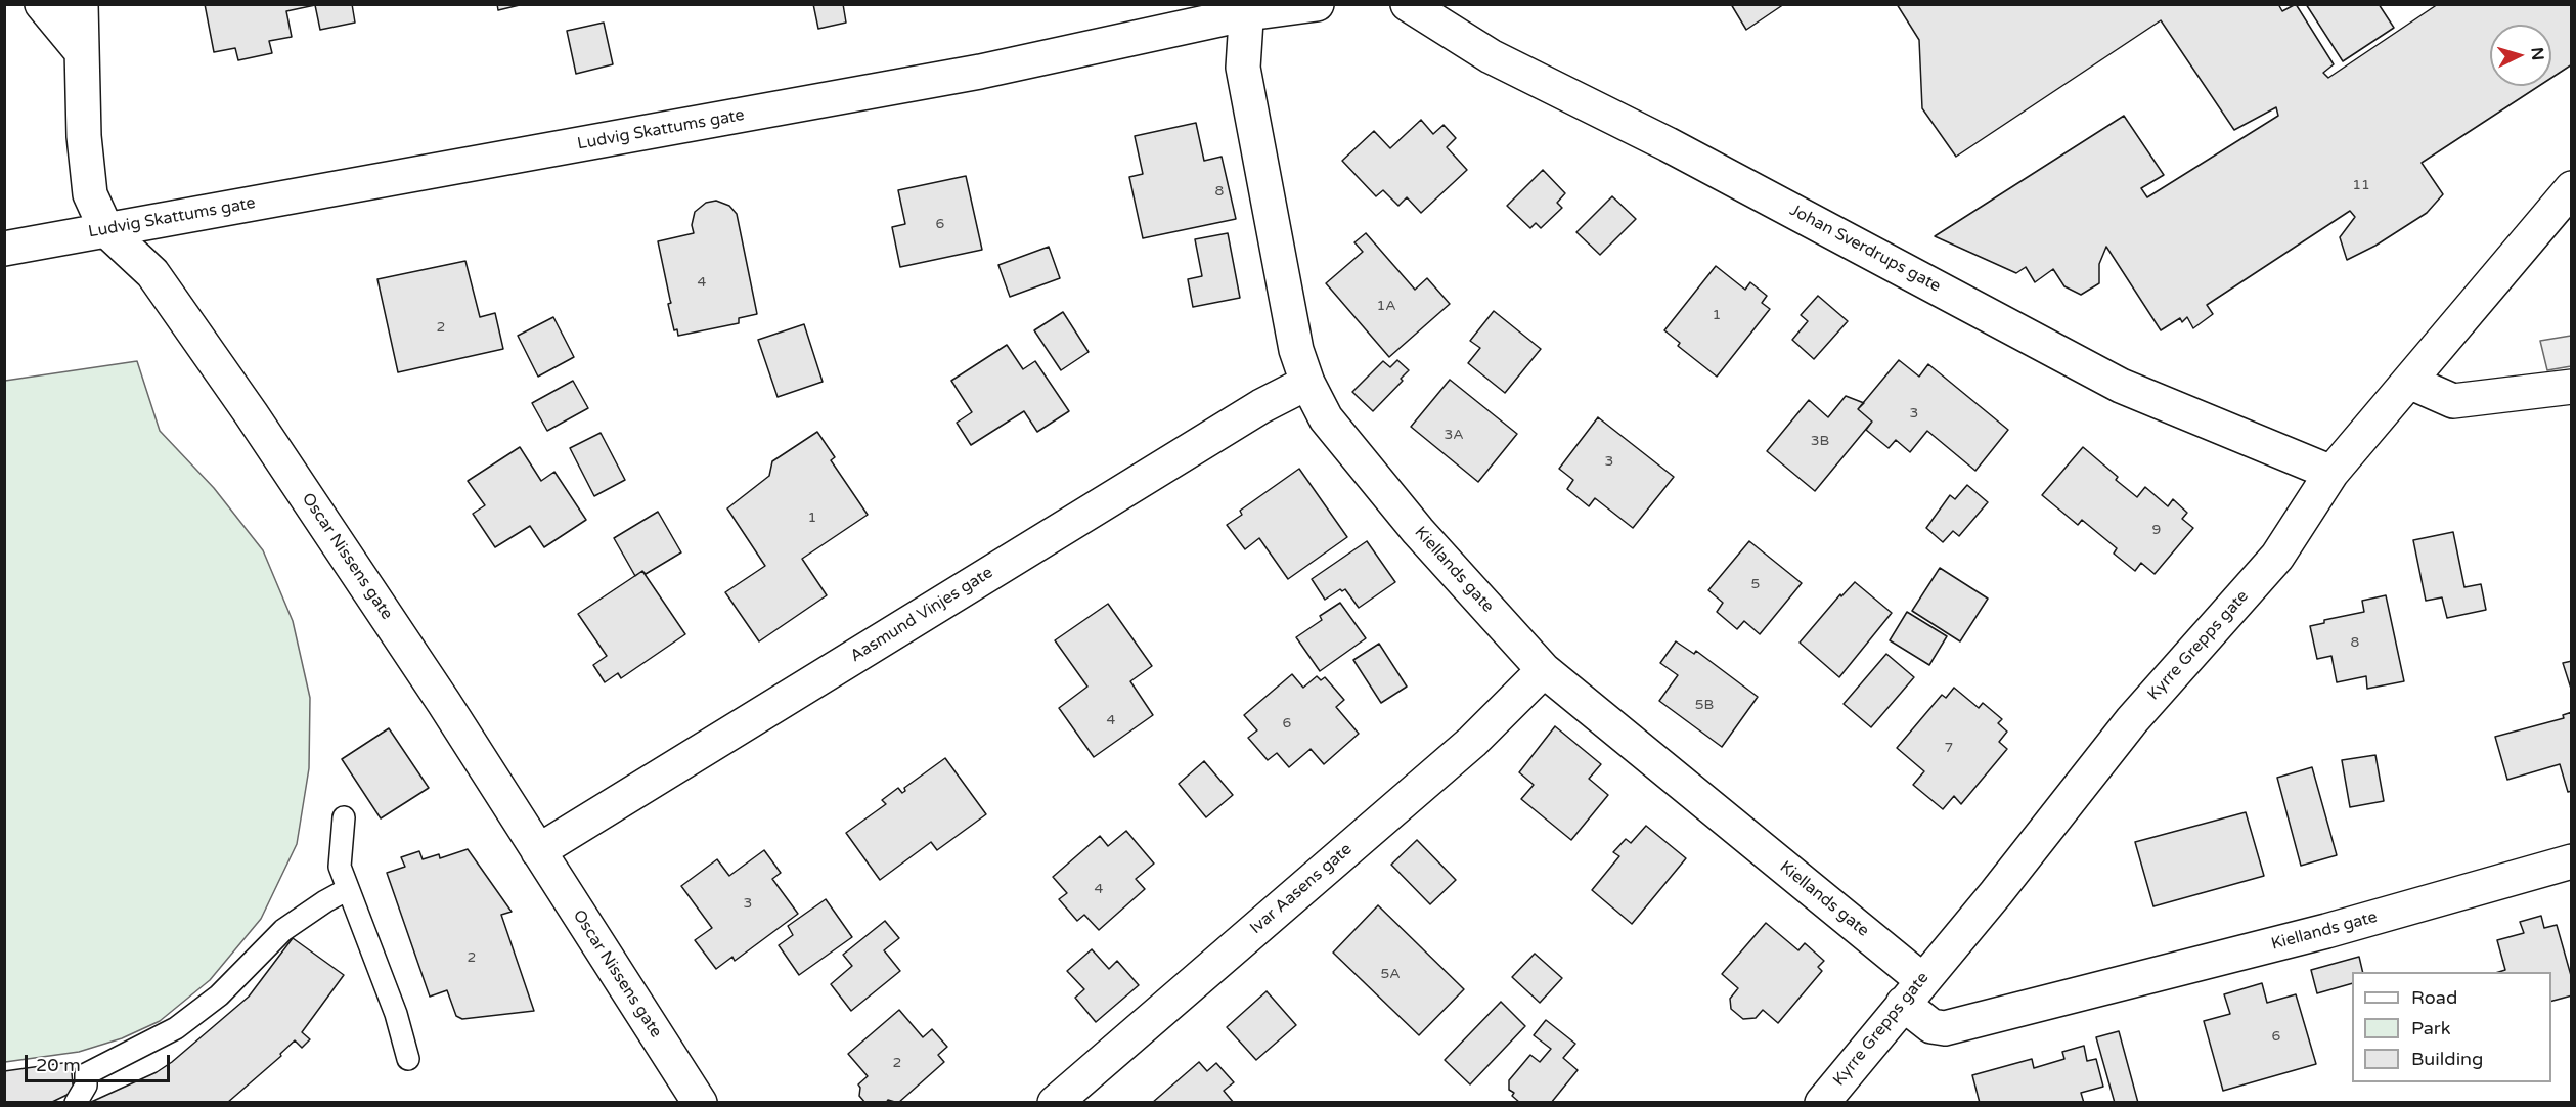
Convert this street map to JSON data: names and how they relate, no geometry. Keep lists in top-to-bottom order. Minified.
{"streets":{"street":["Ludvig Skattums gate","Johan Sverdrups gate","Oscar Nissens gate","Kiellands gate","Aasmund Vinjes gate","Kyrre Grepps gate","Ivar Aasens gate"]},"crossings":[["Ludvig Skattums gate","Oscar Nissens gate"],["Ludvig Skattums gate","Kiellands gate"],["Johan Sverdrups gate","Kyrre Grepps gate"],["Oscar Nissens gate","Aasmund Vinjes gate"],["Kiellands gate","Aasmund Vinjes gate"],["Kiellands gate","Kyrre Grepps gate"],["Kiellands gate","Ivar Aasens gate"]],"house_numbers":["11","8","6","4","1A","1","2","3","3A","3B","3","1","9","5","8","5B","4","6","7","4","3","2","5A","6","2"],"legend":["Road","Park","Building"],"scale_bar":"20 m","north":"right"}
